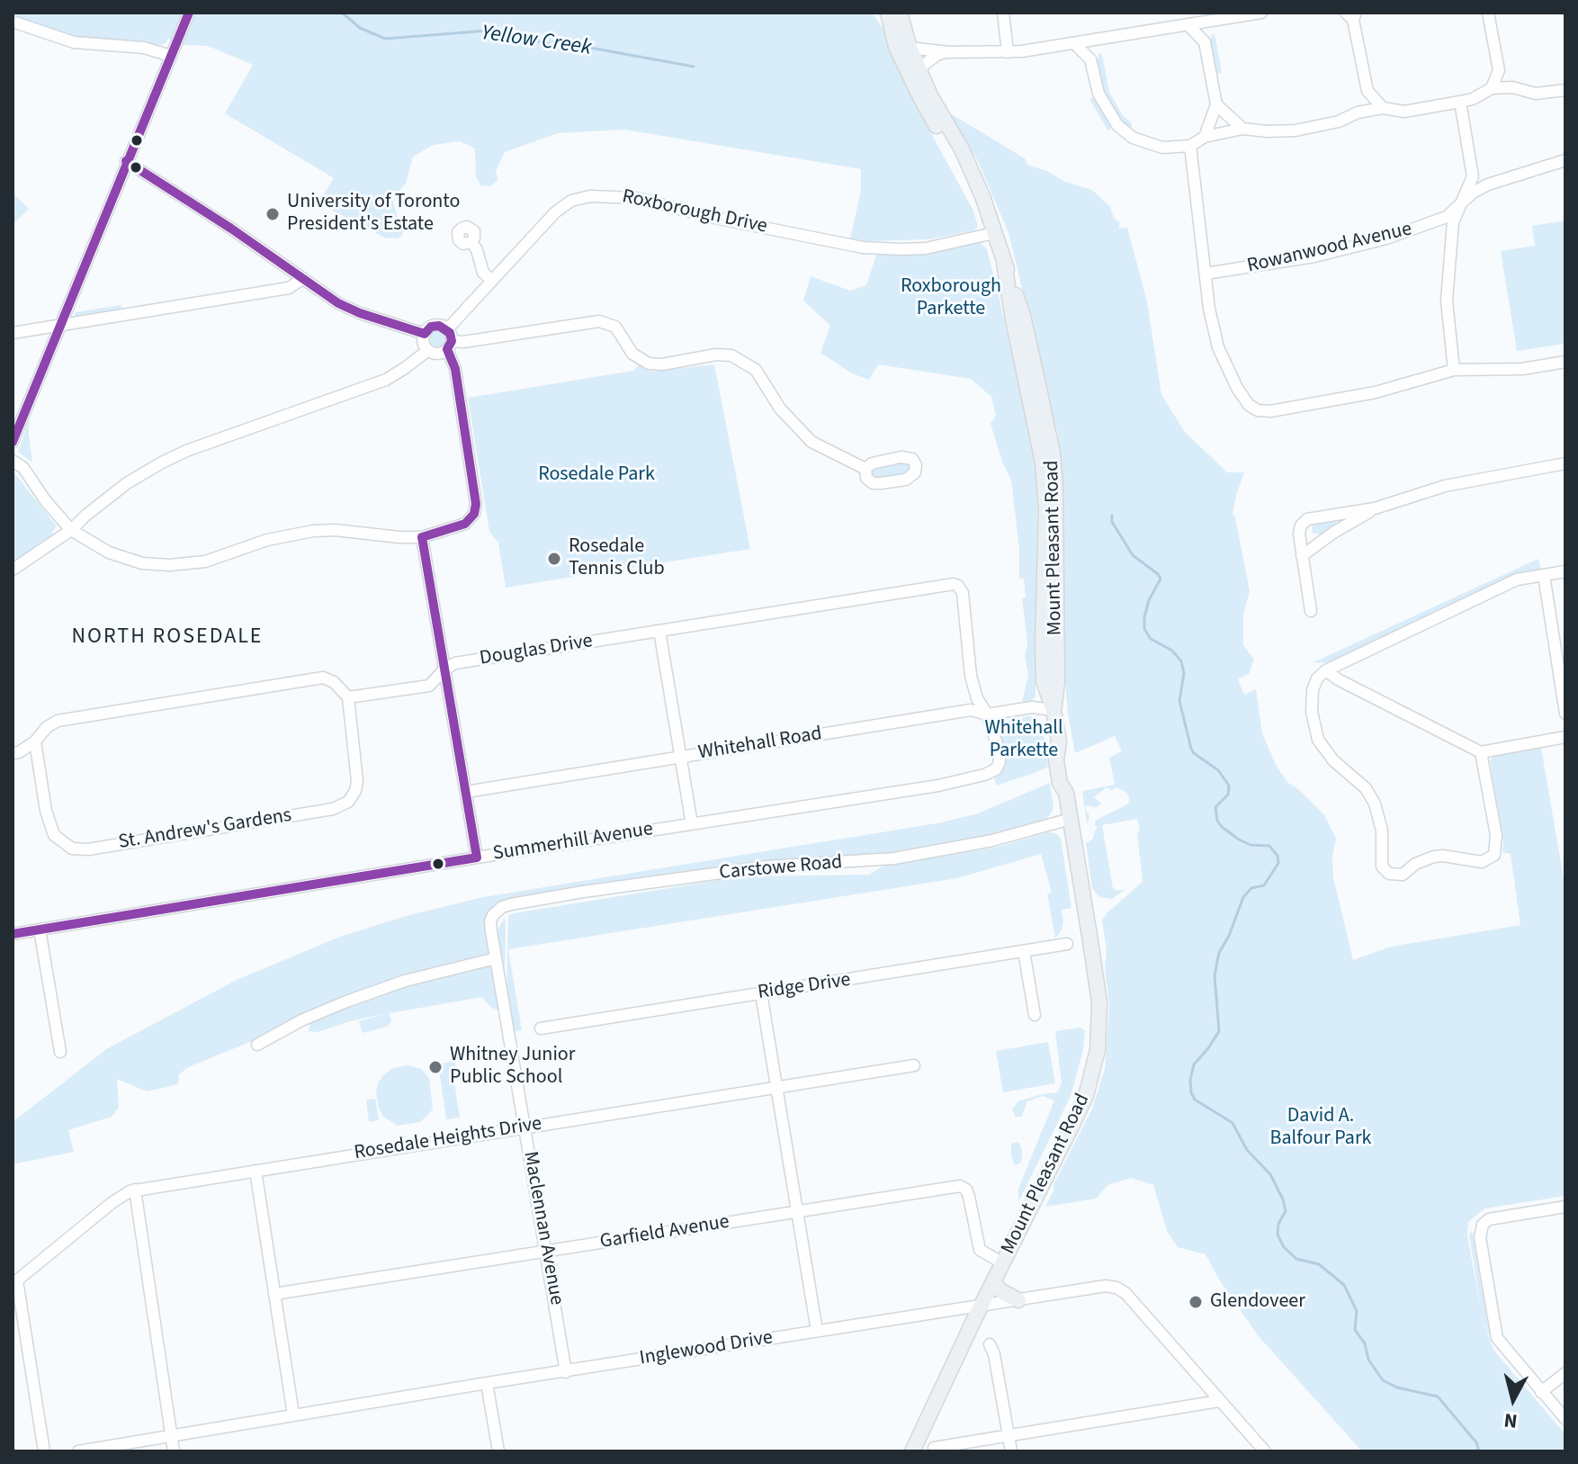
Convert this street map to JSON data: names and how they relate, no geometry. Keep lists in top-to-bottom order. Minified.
{"streets":{"main road":["Mount Pleasant Road"],"street":["Roxborough Drive","Rowanwood Avenue","Douglas Drive","Whitehall Road","St. Andrew's Gardens","Summerhill Avenue","Carstowe Road","Ridge Drive","Rosedale Heights Drive","Maclennan Avenue","Garfield Avenue","Inglewood Drive"]},"crossings":[["Roxborough Drive","Mount Pleasant Road"],["Mount Pleasant Road","Whitehall Road"],["Mount Pleasant Road","Carstowe Road"],["Mount Pleasant Road","Garfield Avenue"],["Mount Pleasant Road","Inglewood Drive"],["Douglas Drive","Whitehall Road"],["Douglas Drive","St. Andrew's Gardens"],["Douglas Drive","Summerhill Avenue"],["Whitehall Road","Summerhill Avenue"],["Carstowe Road","Maclennan Avenue"],["Rosedale Heights Drive","Maclennan Avenue"],["Maclennan Avenue","Garfield Avenue"],["Maclennan Avenue","Inglewood Drive"]],"districts":["NORTH ROSEDALE"],"water":["Yellow Creek"],"parks":["Roxborough Parkette","Rosedale Park","Whitehall Parkette","David A. Balfour Park"],"places":["University of Toronto President's Estate","Rosedale Tennis Club","Whitney Junior Public School","Glendoveer"],"north":"bottom"}
